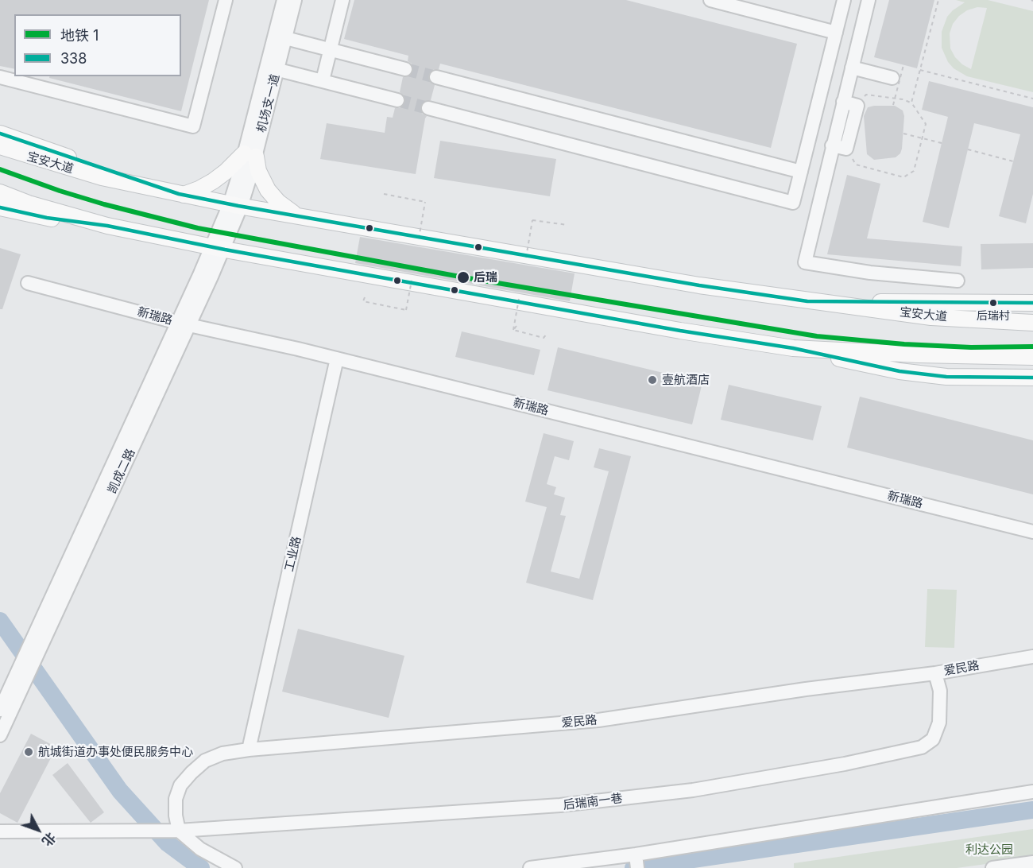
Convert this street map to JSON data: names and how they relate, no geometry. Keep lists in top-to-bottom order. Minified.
{"streets":{"main road":["宝安大道"],"street":["机场支一道","新瑞路","凯成二路","工业路","爱民路","后瑞南一巷"]},"crossings":[["机场支一道","宝安大道"],["机场支一道","凯成二路"],["宝安大道","凯成二路"],["新瑞路","凯成二路"],["新瑞路","工业路"],["工业路","爱民路"],["爱民路","后瑞南一巷"]],"parks":["利达公园"],"places":["后瑞","后瑞村","壹航酒店","航城街道办事处便民服务中心"],"lines":["transit line 338","metro line 1"],"legend":["地铁 1","338"],"north":"bottom right"}
